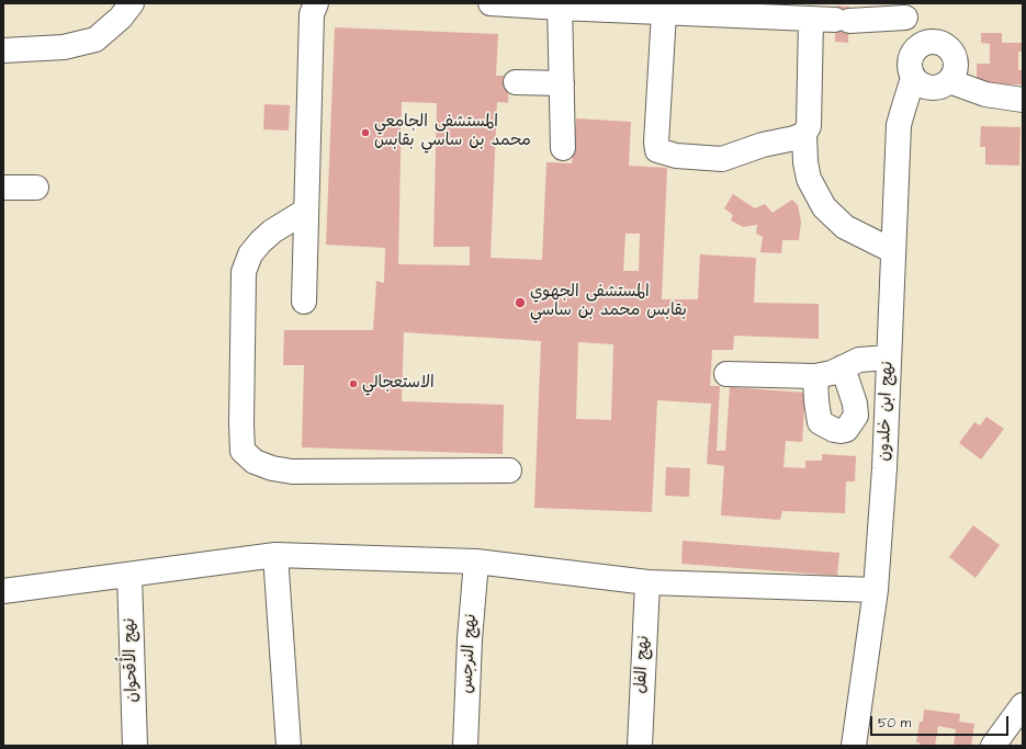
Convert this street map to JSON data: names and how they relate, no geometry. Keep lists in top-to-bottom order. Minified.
{"streets":{"street":["نهج ابن خلدون","نهج النرجس","نهج الأُقحوان","نهج الفل"]},"places":["المستشفى الجامعي محمد بن ساسي بقابس","المستشفى الجهوي بقابس محمد بن ساسي","الاستعجالي"],"scale_bar":"50 m"}
